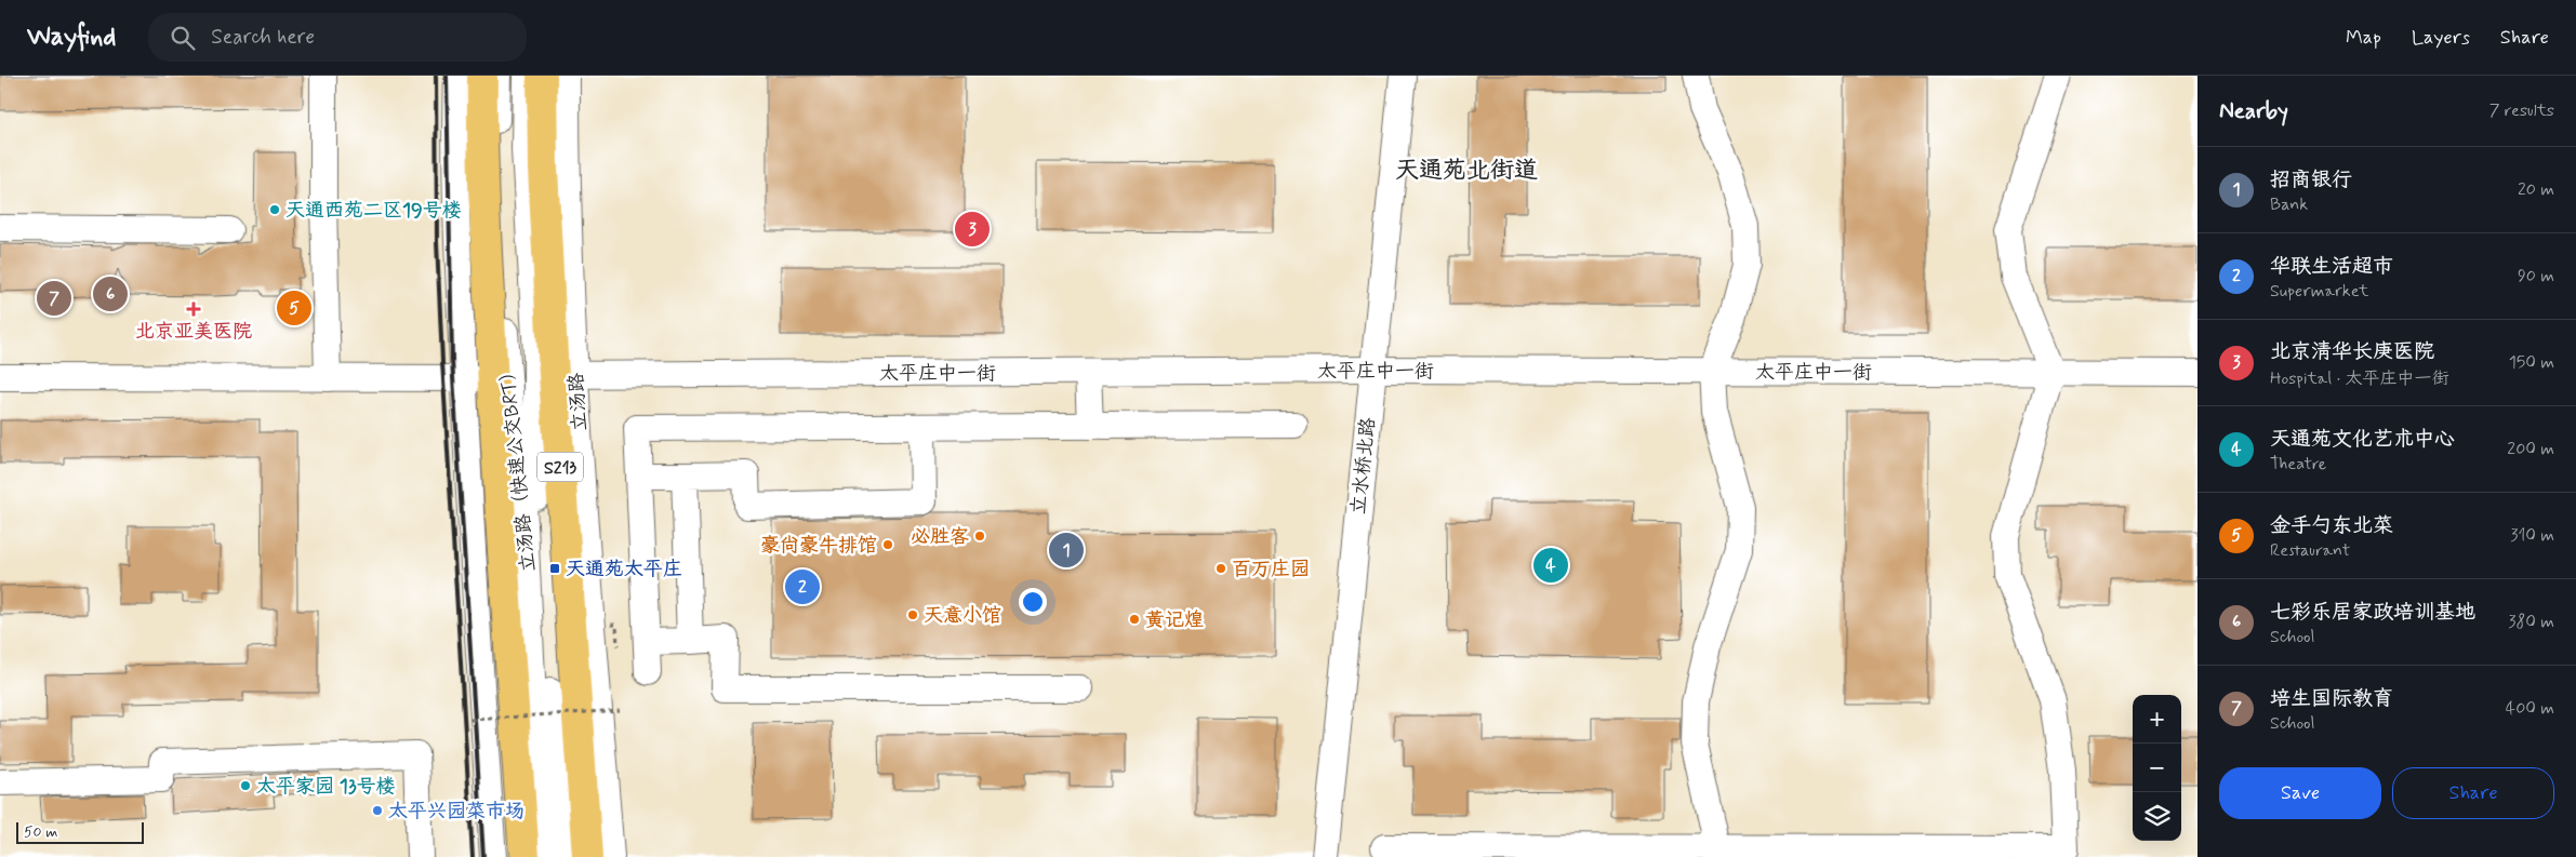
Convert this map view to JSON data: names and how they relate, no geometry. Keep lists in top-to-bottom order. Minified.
{"streets":{"main road":["立汤路","S213"],"street":["太平庄中一街","立水桥北路","立汤路（快速公交BRT）"]},"crossings":[["太平庄中一街","立汤路"],["太平庄中一街","立水桥北路"]],"districts":["天通苑北街道"],"places":{"other":["天通西苑二区19号楼","必胜客","豪尚豪牛排馆","百万庄园","天意小馆","黄记煌","太平家园 13号楼","太平兴园菜市场"],"health":["北京亚美医院"],"transit":["天通苑太平庄"]},"scale_bar":"50 m","page":{"header":"Wayfind","search":"Search here","nav":["Map","Layers","Share"],"heading":["Nearby","7 results"],"list":[{"mark":"1","name":"招商银行","note":"Bank","value":"20 m"},{"mark":"2","name":"华联生活超市","note":"Supermarket","value":"90 m"},{"mark":"3","name":"北京清华长庚医院","note":"Hospital · 太平庄中一街","value":"150 m"},{"mark":"4","name":"天通苑文化艺术中心","note":"Theatre","value":"200 m"},{"mark":"5","name":"金手勺东北菜","note":"Restaurant","value":"310 m"},{"mark":"6","name":"七彩乐居家政培训基地","note":"School","value":"380 m"},{"mark":"7","name":"培生国际教育","note":"School","value":"400 m"}],"pins":["3","6","7","5","1","4","2"],"map_buttons":["+","−"],"buttons":["Save","Share"],"scale":"50 m"}}
